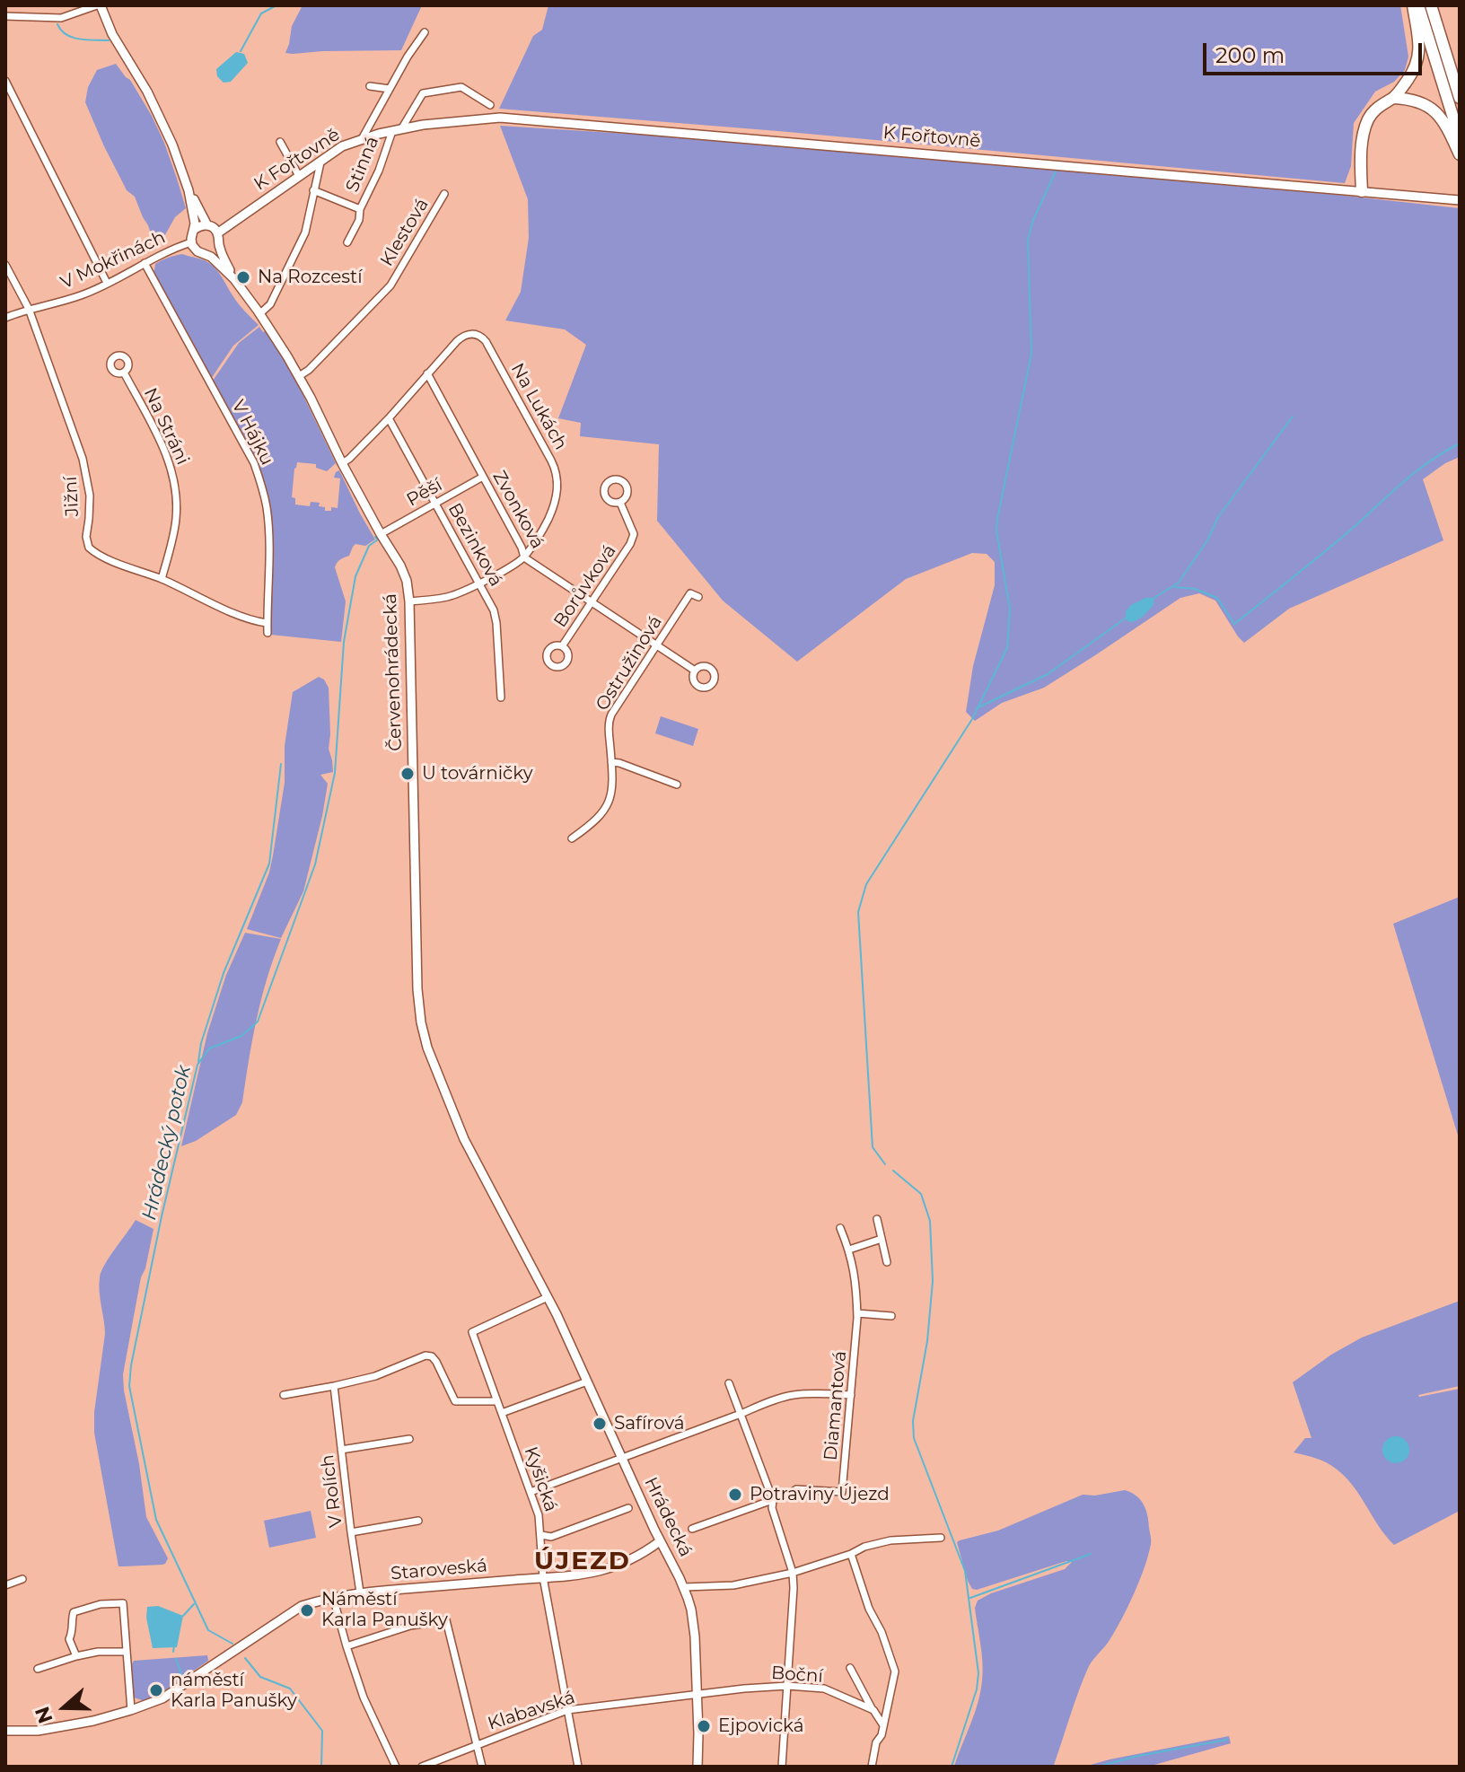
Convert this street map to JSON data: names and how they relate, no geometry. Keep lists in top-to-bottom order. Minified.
{"streets":{"street":["K Fořtovně","Stinná","Klestová","V Mokřinách","Na Lukách","Na Stráni","V Hájku","Pěší","Jižní","Zvonková","Bezinková","Borůvková","Ostružinová","Červenohrádecká","Diamantová","Kyšická","V Rolích","Hrádecká","Staroveská","Boční","Klabavská"]},"crossings":[["K Fořtovně","Stinná"],["K Fořtovně","V Mokřinách"],["K Fořtovně","Červenohrádecká"],["Klestová","Červenohrádecká"],["V Mokřinách","V Hájku"],["V Mokřinách","Jižní"],["V Mokřinách","Červenohrádecká"],["Na Lukách","Zvonková"],["Na Lukách","Bezinková"],["Na Lukách","Červenohrádecká"],["Na Stráni","Jižní"],["V Hájku","Jižní"],["Pěší","Zvonková"],["Pěší","Bezinková"],["Pěší","Červenohrádecká"],["Zvonková","Borůvková"],["Zvonková","Ostružinová"],["Červenohrádecká","Kyšická"],["Červenohrádecká","Hrádecká"],["Kyšická","Hrádecká"],["Kyšická","Staroveská"],["Kyšická","Klabavská"],["V Rolích","Staroveská"],["Hrádecká","Staroveská"],["Hrádecká","Boční"],["Hrádecká","Klabavská"],["Boční","Klabavská"]],"districts":["ÚJEZD"],"water":["Hrádecký potok"],"places":["Na Rozcestí","U továrničky","Safírová","Potraviny Újezd","Náměstí Karla Panušky","náměstí Karla Panušky","Ejpovická"],"scale_bar":"200 m","north":"left"}
